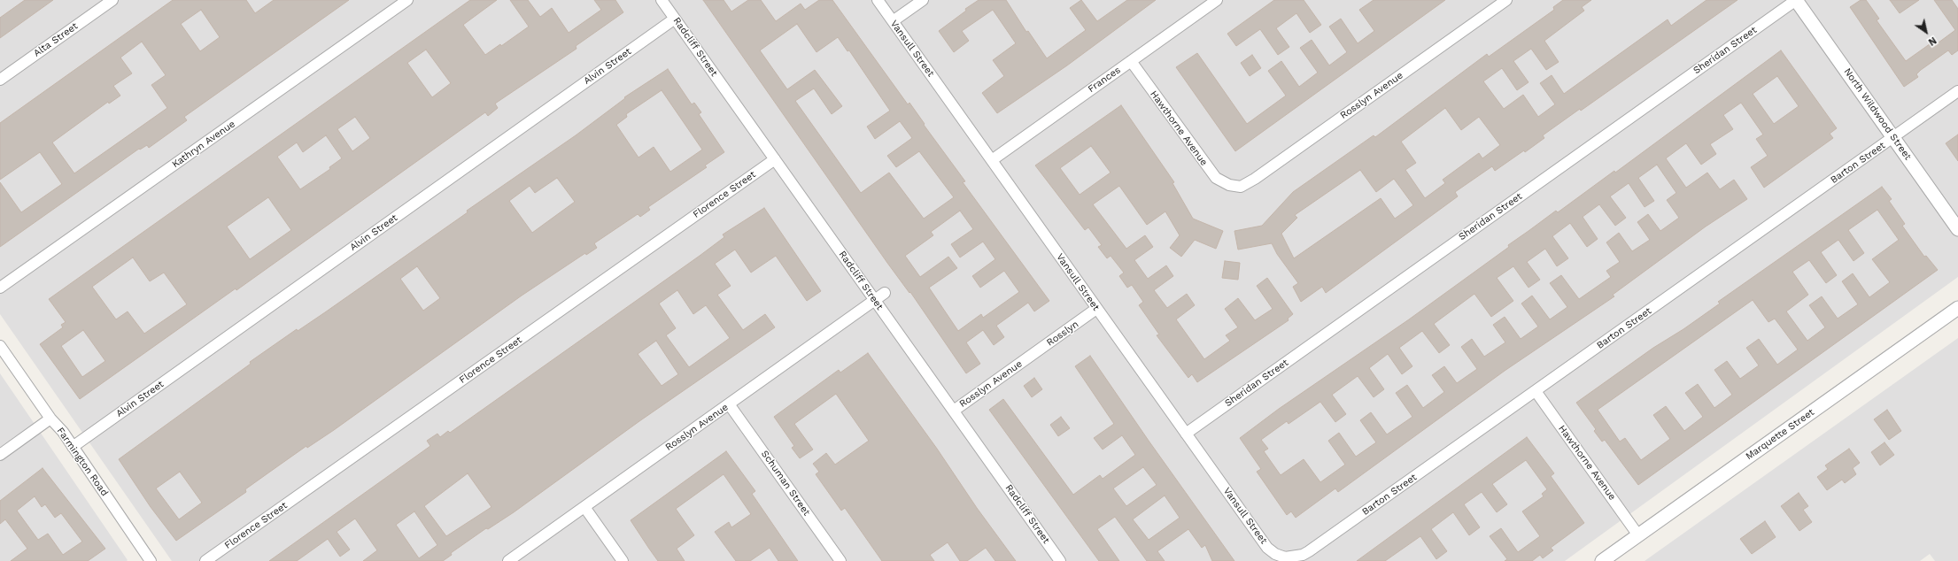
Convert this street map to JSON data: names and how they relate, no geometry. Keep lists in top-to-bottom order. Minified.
{"streets":{"street":["Alta Street","Radcliff Street","Vansull Street","Sheridan Street","Alvin Street","Frances","Rosslyn Avenue","North Wildwood Street","Hawthorne Avenue","Kathryn Avenue","Barton Street","Florence Street","Rosslyn","Marquette Street","Farmington Road","Schuman Street"]},"crossings":[["Radcliff Street","Alvin Street"],["Radcliff Street","Rosslyn Avenue"],["Radcliff Street","Florence Street"],["Vansull Street","Sheridan Street"],["Vansull Street","Frances"],["Vansull Street","Barton Street"],["Vansull Street","Rosslyn"],["Sheridan Street","North Wildwood Street"],["Alvin Street","Farmington Road"],["Frances","Hawthorne Avenue"],["Rosslyn Avenue","Hawthorne Avenue"],["Rosslyn Avenue","Rosslyn"],["Rosslyn Avenue","Schuman Street"],["North Wildwood Street","Barton Street"],["Hawthorne Avenue","Barton Street"],["Hawthorne Avenue","Marquette Street"]],"north":"bottom right"}
